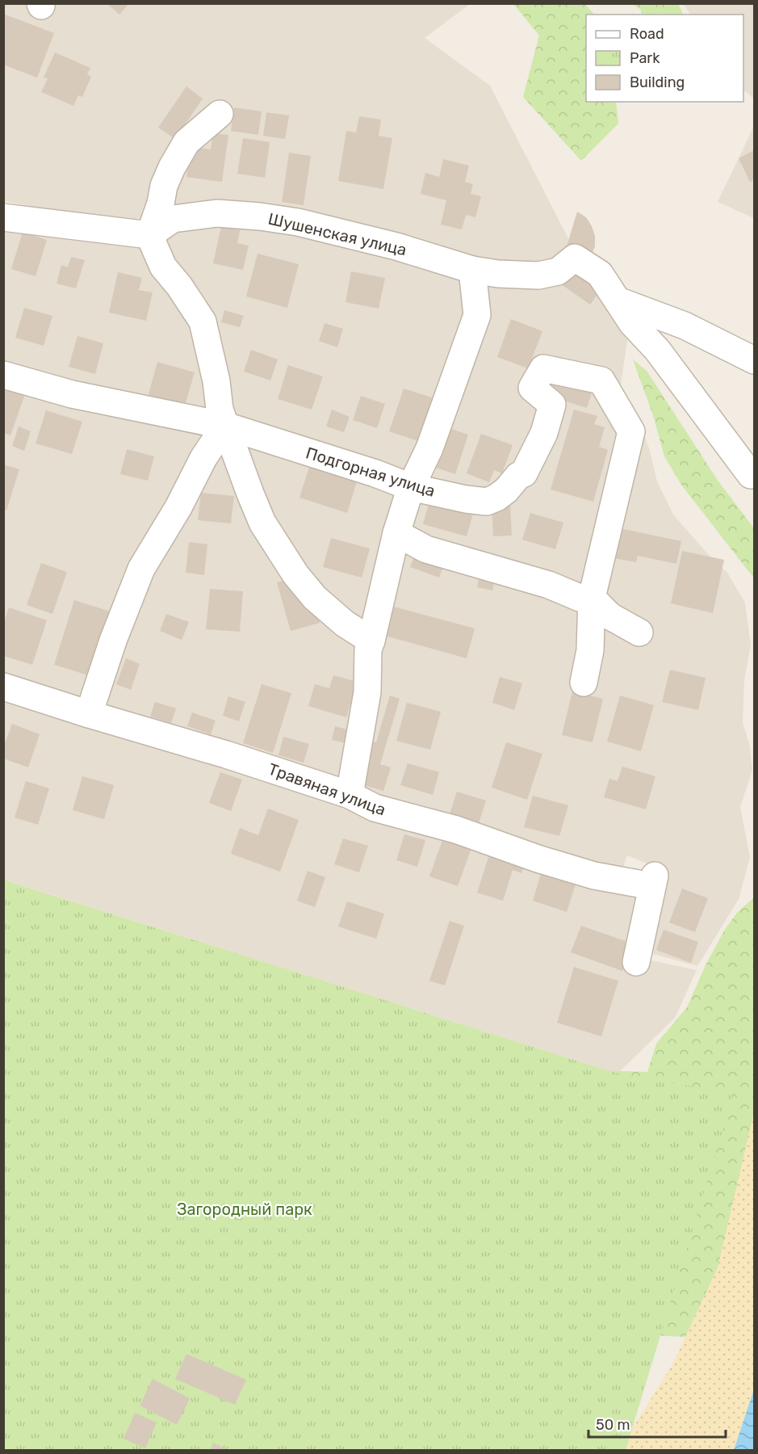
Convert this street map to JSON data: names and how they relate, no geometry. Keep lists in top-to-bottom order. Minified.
{"streets":{"street":["Шушенская улица","Подгорная улица","Травяная улица"]},"parks":["Загородный парк"],"legend":["Road","Park","Building"],"scale_bar":"50 m"}
